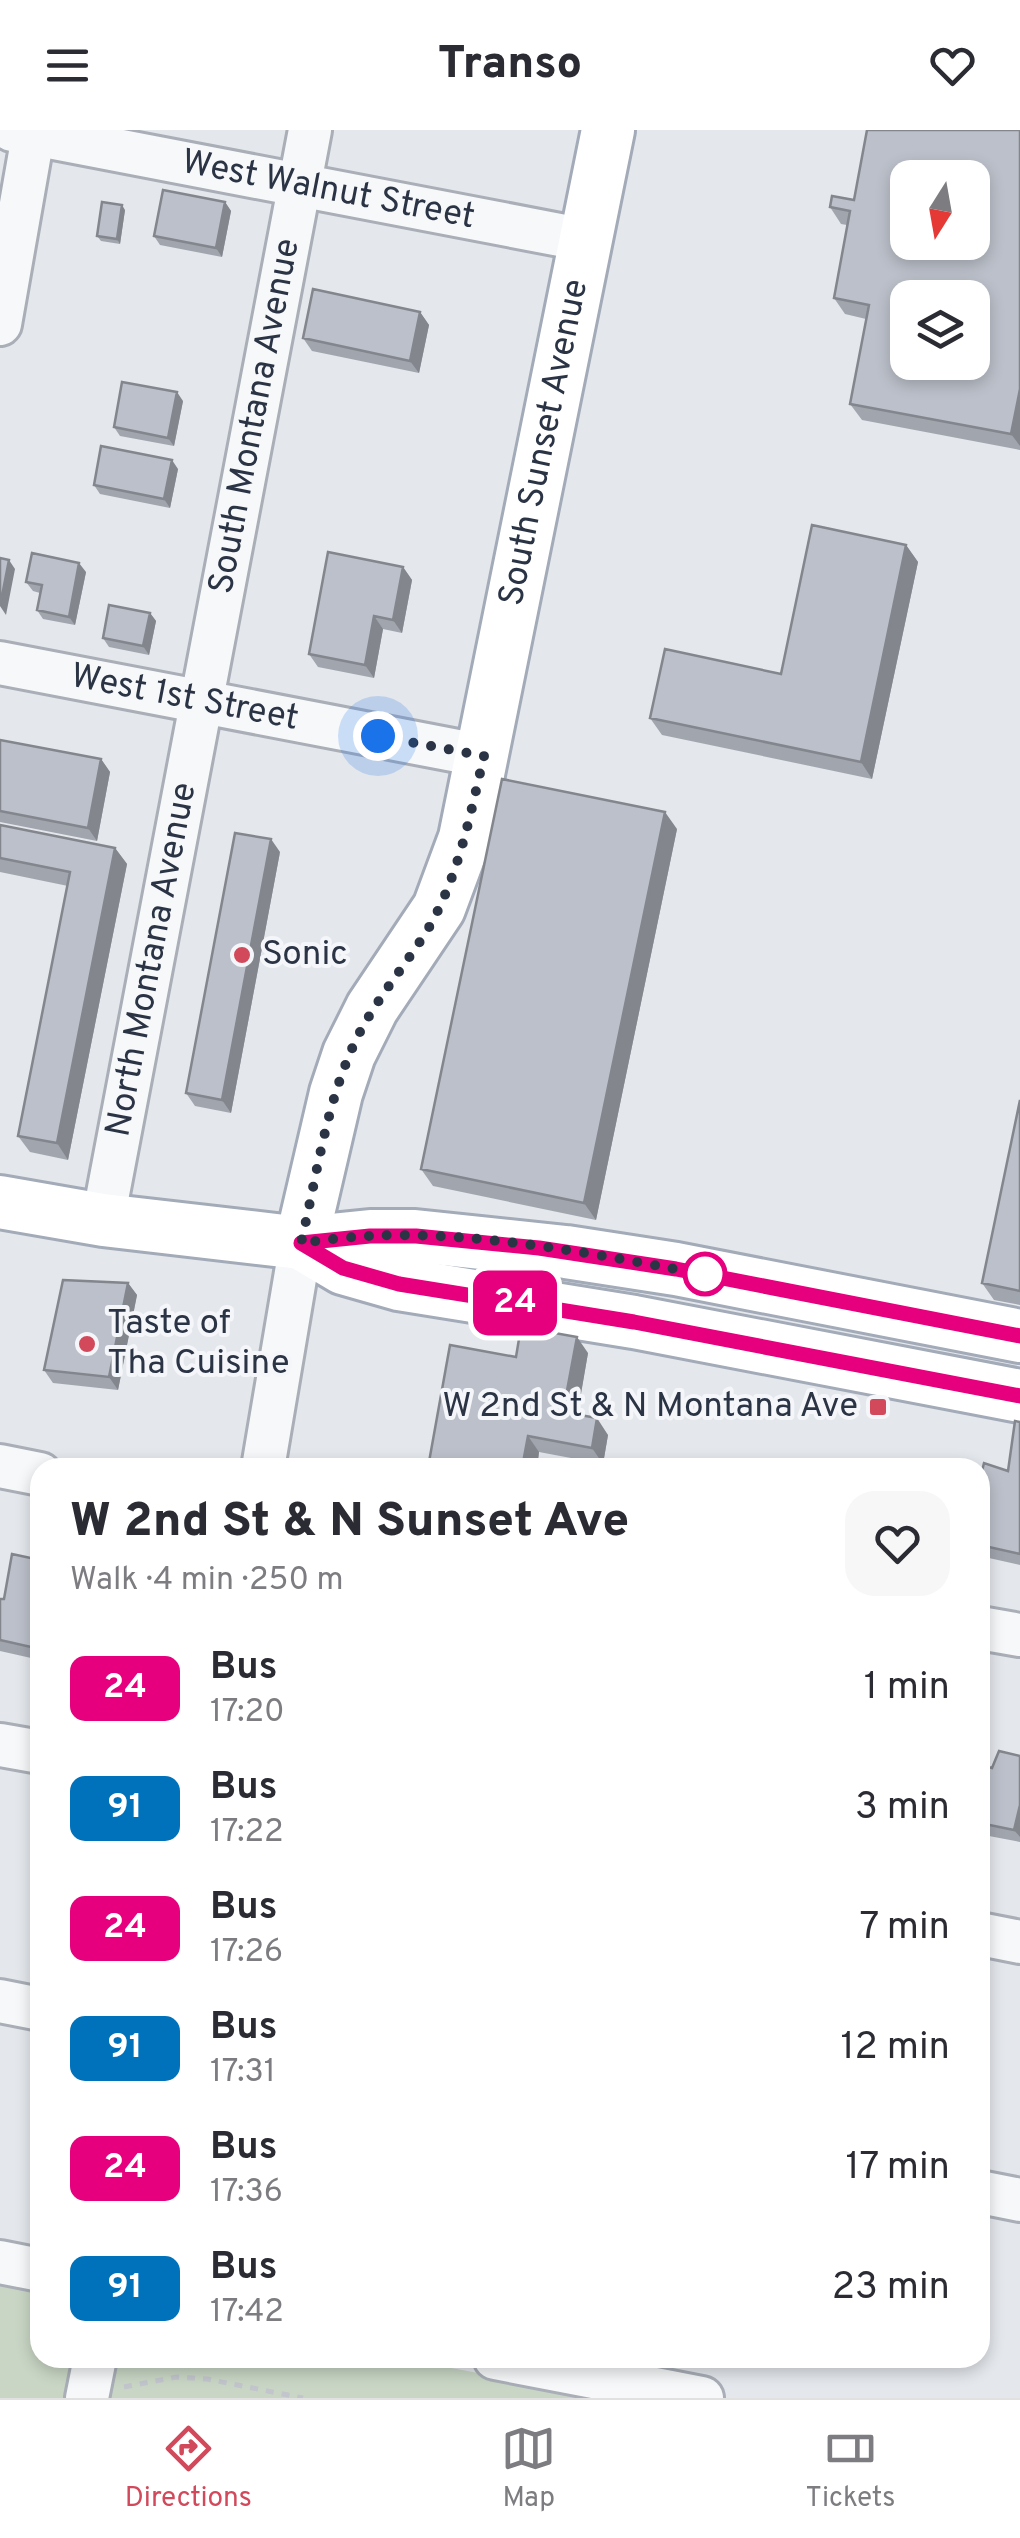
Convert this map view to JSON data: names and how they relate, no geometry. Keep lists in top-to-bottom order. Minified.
{"streets":{"main road":["South Sunset Avenue"],"street":["West Walnut Street","South Montana Avenue","West 1st Street","North Montana Avenue"]},"crossings":[["West Walnut Street","South Montana Avenue"],["West Walnut Street","South Sunset Avenue"],["South Montana Avenue","West 1st Street"],["South Montana Avenue","North Montana Avenue"],["South Sunset Avenue","West 1st Street"],["West 1st Street","North Montana Avenue"]],"places":{"other":["Sonic","Taste of Tha Cuisine"],"transit":["W 2nd St & N Montana Ave"]},"lines":["bus line 24"],"north":"bottom","page":{"header":"Transo","on_map":"24","heading":["W 2nd St & N Sunset Ave","Walk · 4 min · 250 m"],"list":[{"mark":"24","name":"Bus","note":"17:20","value":"1 min"},{"mark":"91","name":"Bus","note":"17:22","value":"3 min"},{"mark":"24","name":"Bus","note":"17:26","value":"7 min"},{"mark":"91","name":"Bus","note":"17:31","value":"12 min"},{"mark":"24","name":"Bus","note":"17:36","value":"17 min"},{"mark":"91","name":"Bus","note":"17:42","value":"23 min"}],"tabs":["Directions","Map","Tickets"]}}
